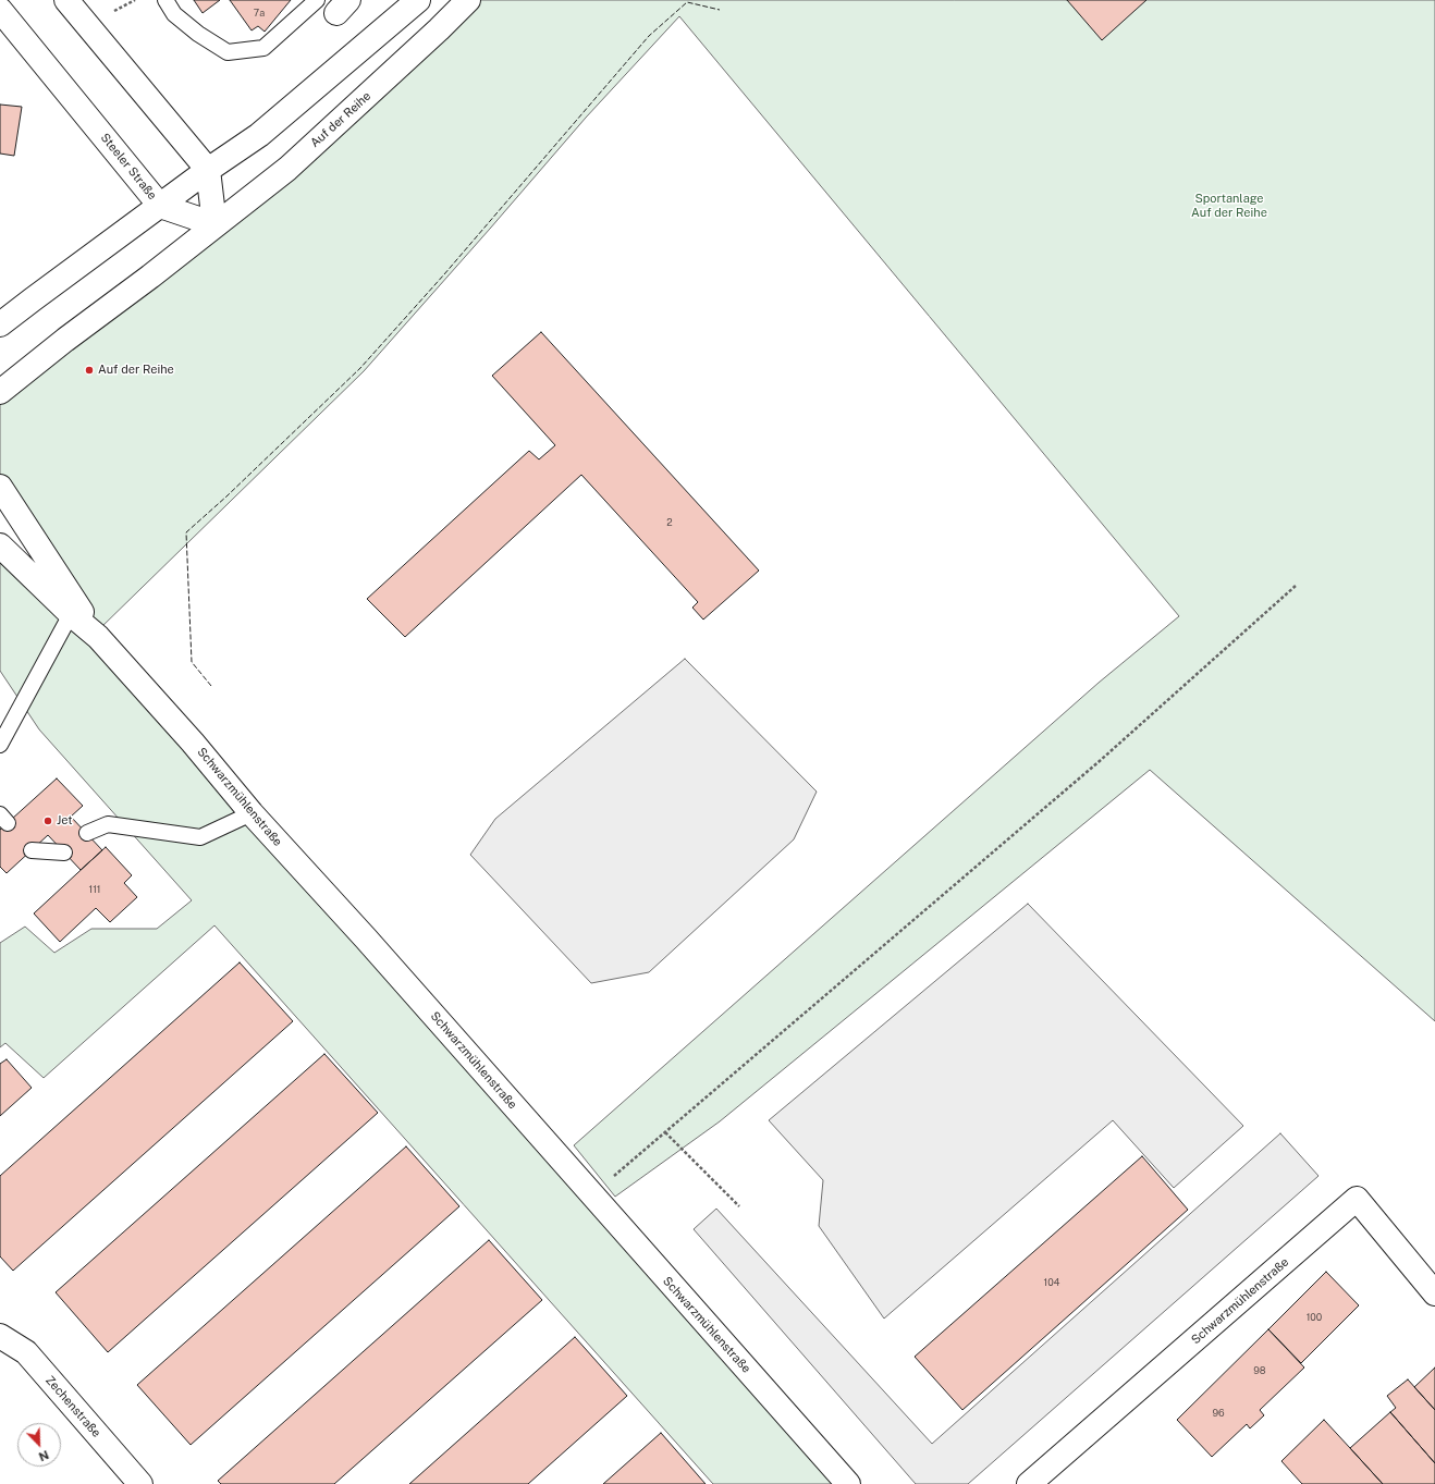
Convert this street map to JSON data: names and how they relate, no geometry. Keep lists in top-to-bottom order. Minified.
{"streets":{"street":["Auf der Reihe","Steeler Straße","Schwarzmühlenstraße","Zechenstraße"]},"crossings":[["Auf der Reihe","Steeler Straße"]],"parks":["Sportanlage Auf der Reihe"],"places":["Auf der Reihe","Jet"],"house_numbers":["7a","2","111","104","100","98","96"],"north":"bottom right"}
